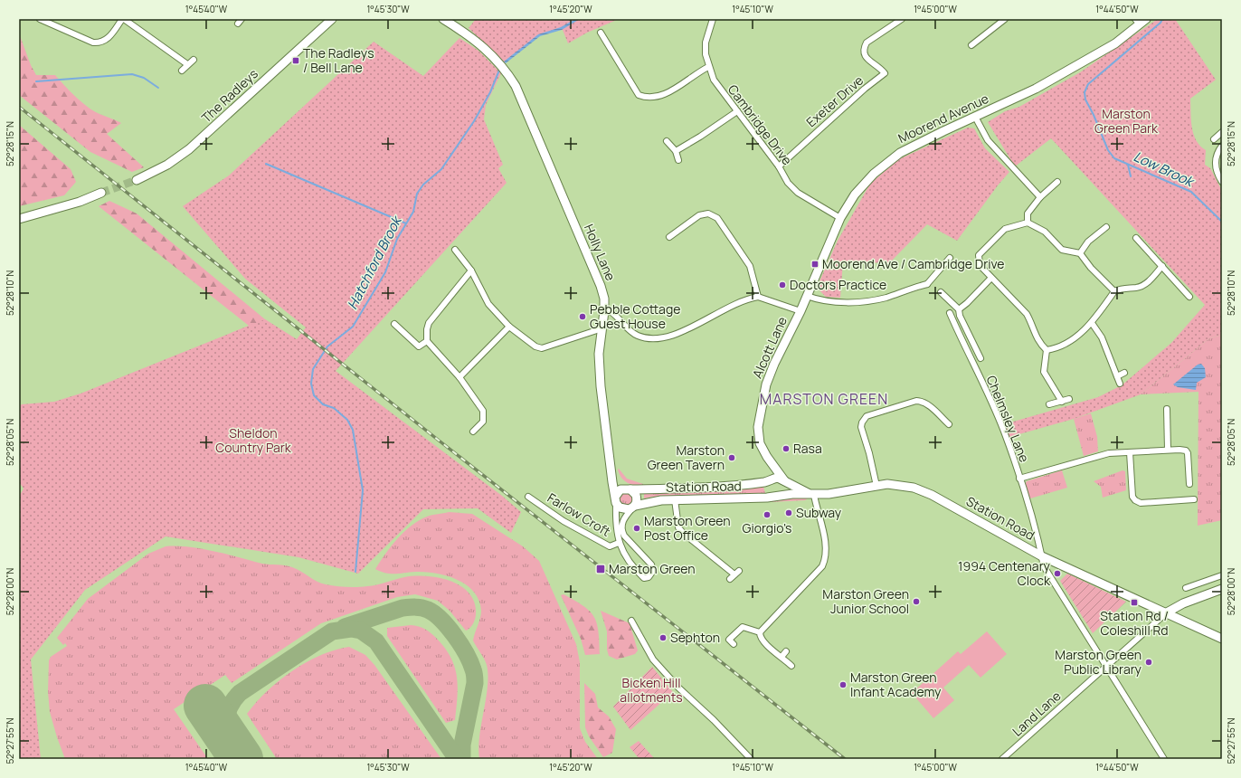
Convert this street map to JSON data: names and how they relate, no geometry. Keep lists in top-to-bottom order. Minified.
{"streets":{"street":["The Radleys","Exeter Drive","Moorend Avenue","Cambridge Drive","Holly Lane","Alcott Lane","Chelmsley Lane","Station Road","Farlow Croft","Land Lane"]},"crossings":[["Exeter Drive","Cambridge Drive"],["Moorend Avenue","Cambridge Drive"],["Moorend Avenue","Alcott Lane"],["Holly Lane","Station Road"],["Chelmsley Lane","Station Road"],["Chelmsley Lane","Land Lane"],["Station Road","Land Lane"]],"districts":["MARSTON GREEN"],"water":["Low Brook","Hatchford Brook"],"parks":["Marston Green Park","Sheldon Country Park","Bicken Hill allotments"],"places":{"transit":["The Radleys / Bell Lane","Moorend Ave / Cambridge Drive","Marston Green","Station Rd / Coleshill Rd"],"other":["Doctors Practice","Pebble Cottage Guest House","Rasa","Marston Green Tavern","Subway","Giorgio's","Marston Green Post Office","1994 Centenary Clock","Marston Green Junior School","Sephton","Marston Green Public Library","Marston Green Infant Academy"]},"coordinates":["1°45'40\"W","1°45'30\"W","1°45'20\"W","1°45'10\"W","1°45'00\"W","1°44'50\"W","52°28'15\"N","52°28'10\"N","52°28'05\"N","52°28'00\"N","52°27'55\"N"]}
